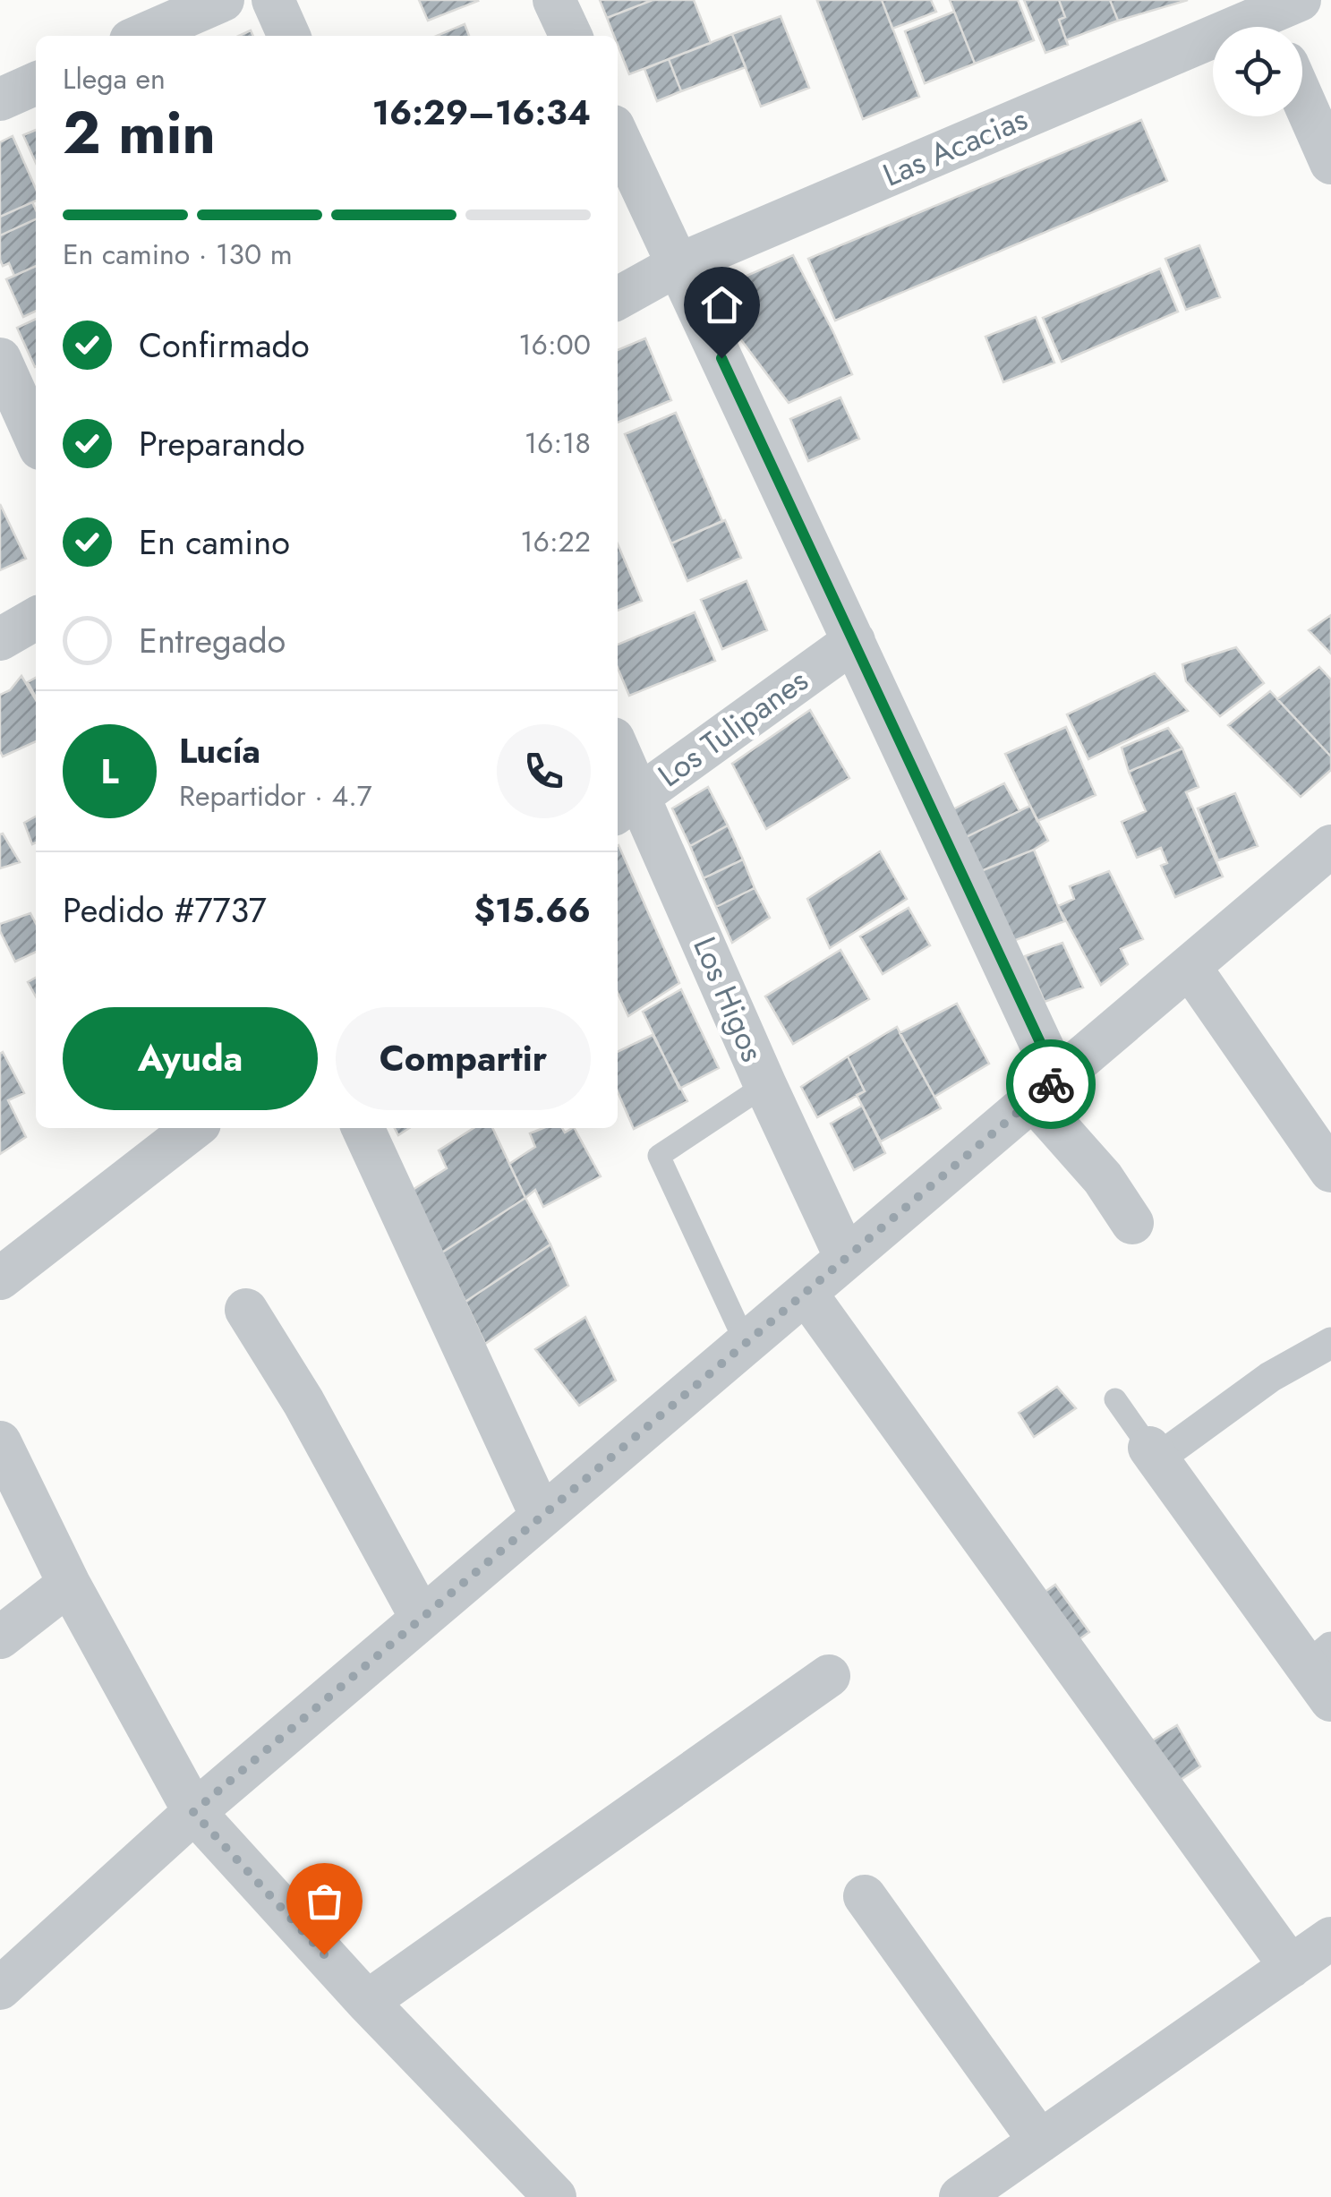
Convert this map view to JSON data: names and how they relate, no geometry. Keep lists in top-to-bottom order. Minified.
{"streets":{"street":["Las Acacias","Los Tulipanes","Los Higos"]},"crossings":[["Los Tulipanes","Los Higos"]],"page":{"heading":["2 min","Llega en","16:29–16:34"],"panel":["Lucía","Repartidor · 4.7","Pedido #7737","$15.66"],"bar":"En camino · 130 m","list":[["Confirmado","16:00"],["Preparando","16:18"],["En camino","16:22"],"Entregado"],"round":"L","buttons":["Ayuda","Compartir"]}}
